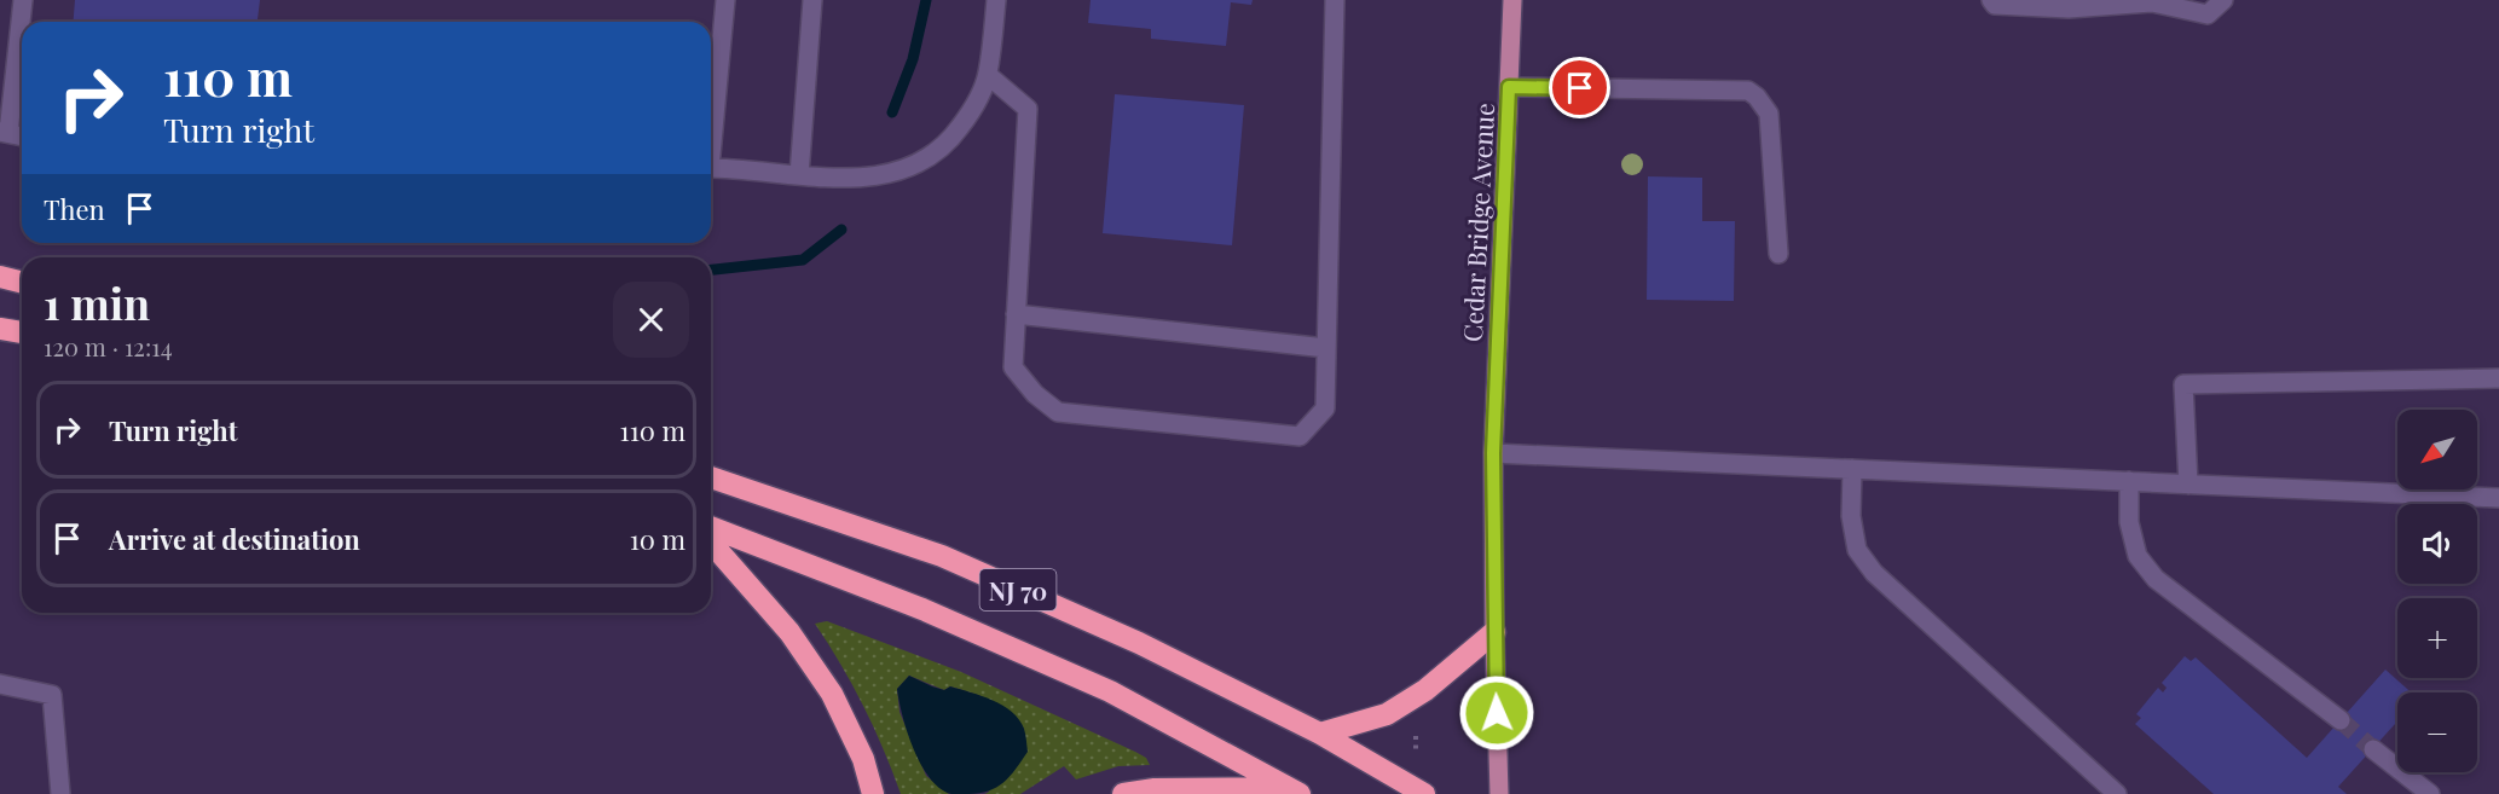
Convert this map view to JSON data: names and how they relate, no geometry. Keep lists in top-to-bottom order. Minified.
{"streets":{"highway":["NJ 70"],"main road":["Cedar Bridge Avenue"]},"north":"bottom left","page":{"turn":["110 m","Turn right"],"then":"Then","heading":["1 min","120 m · 12:14"],"list":[{"name":"Turn right","value":"110 m"},{"name":"Arrive at destination","value":"10 m"}],"map_buttons":["+","−"]}}
